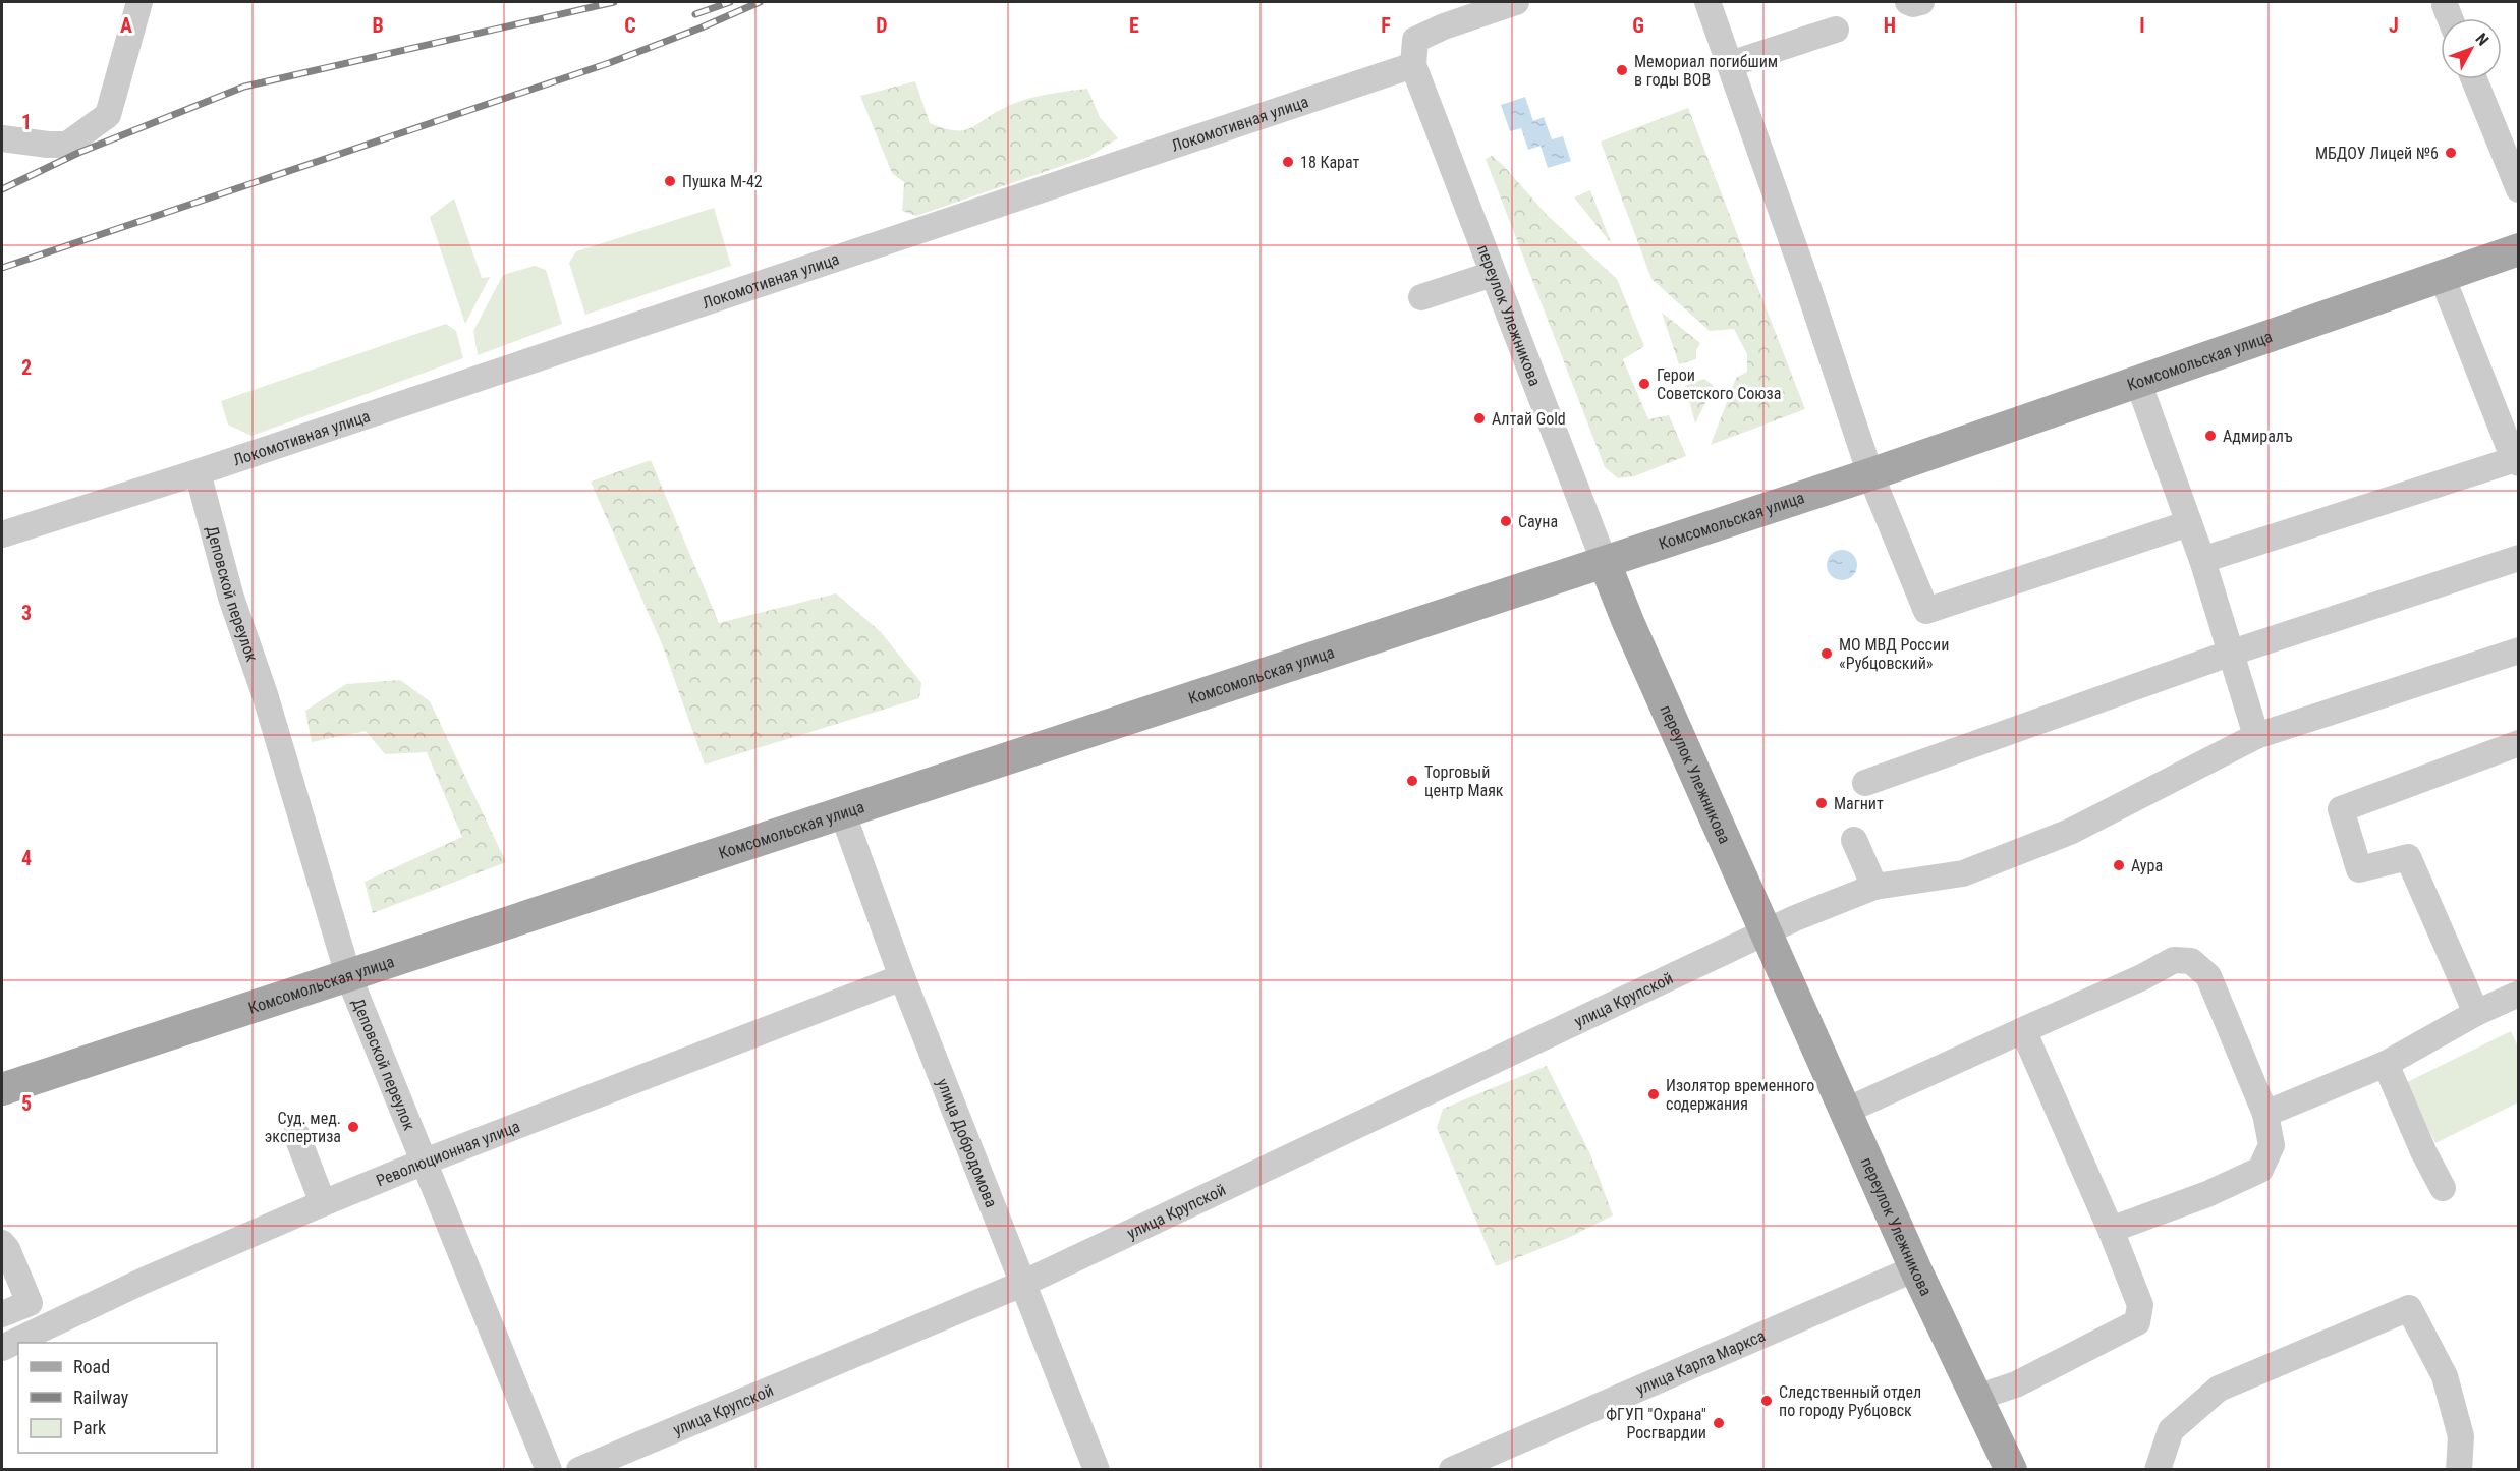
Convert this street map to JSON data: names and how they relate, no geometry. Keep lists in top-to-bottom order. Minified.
{"streets":{"main road":["переулок Улежникова","Комсомольская улица"],"street":["Локомотивная улица","Деповской переулок","улица Крупской","улица Добродомова","Революционная улица","улица Карла Маркса"]},"crossings":[["Локомотивная улица","переулок Улежникова"],["Локомотивная улица","Деповской переулок"],["переулок Улежникова","Комсомольская улица"],["переулок Улежникова","улица Крупской"],["переулок Улежникова","улица Карла Маркса"],["Комсомольская улица","Деповской переулок"],["Комсомольская улица","улица Добродомова"],["Деповской переулок","Революционная улица"],["улица Крупской","улица Добродомова"],["улица Добродомова","Революционная улица"]],"places":["Мемориал погибшим в годы ВОВ","МБДОУ Лицей №6","18 Карат","Пушка М-42","Герои Советского Союза","Алтай Gold","Адмиралъ","Сауна","МО МВД России «Рубцовский»","Торговый центр Маяк","Магнит","Аура","Изолятор временного содержания","Суд. мед. экспертиза","Следственный отдел по городу Рубцовск","ФГУП \"Охрана\" Росгвардии"],"legend":["Road","Railway","Park"],"north":"top right","grid":{"columns":["A","B","C","D","E","F","G","H","I","J"],"rows":["1","2","3","4","5"]}}
